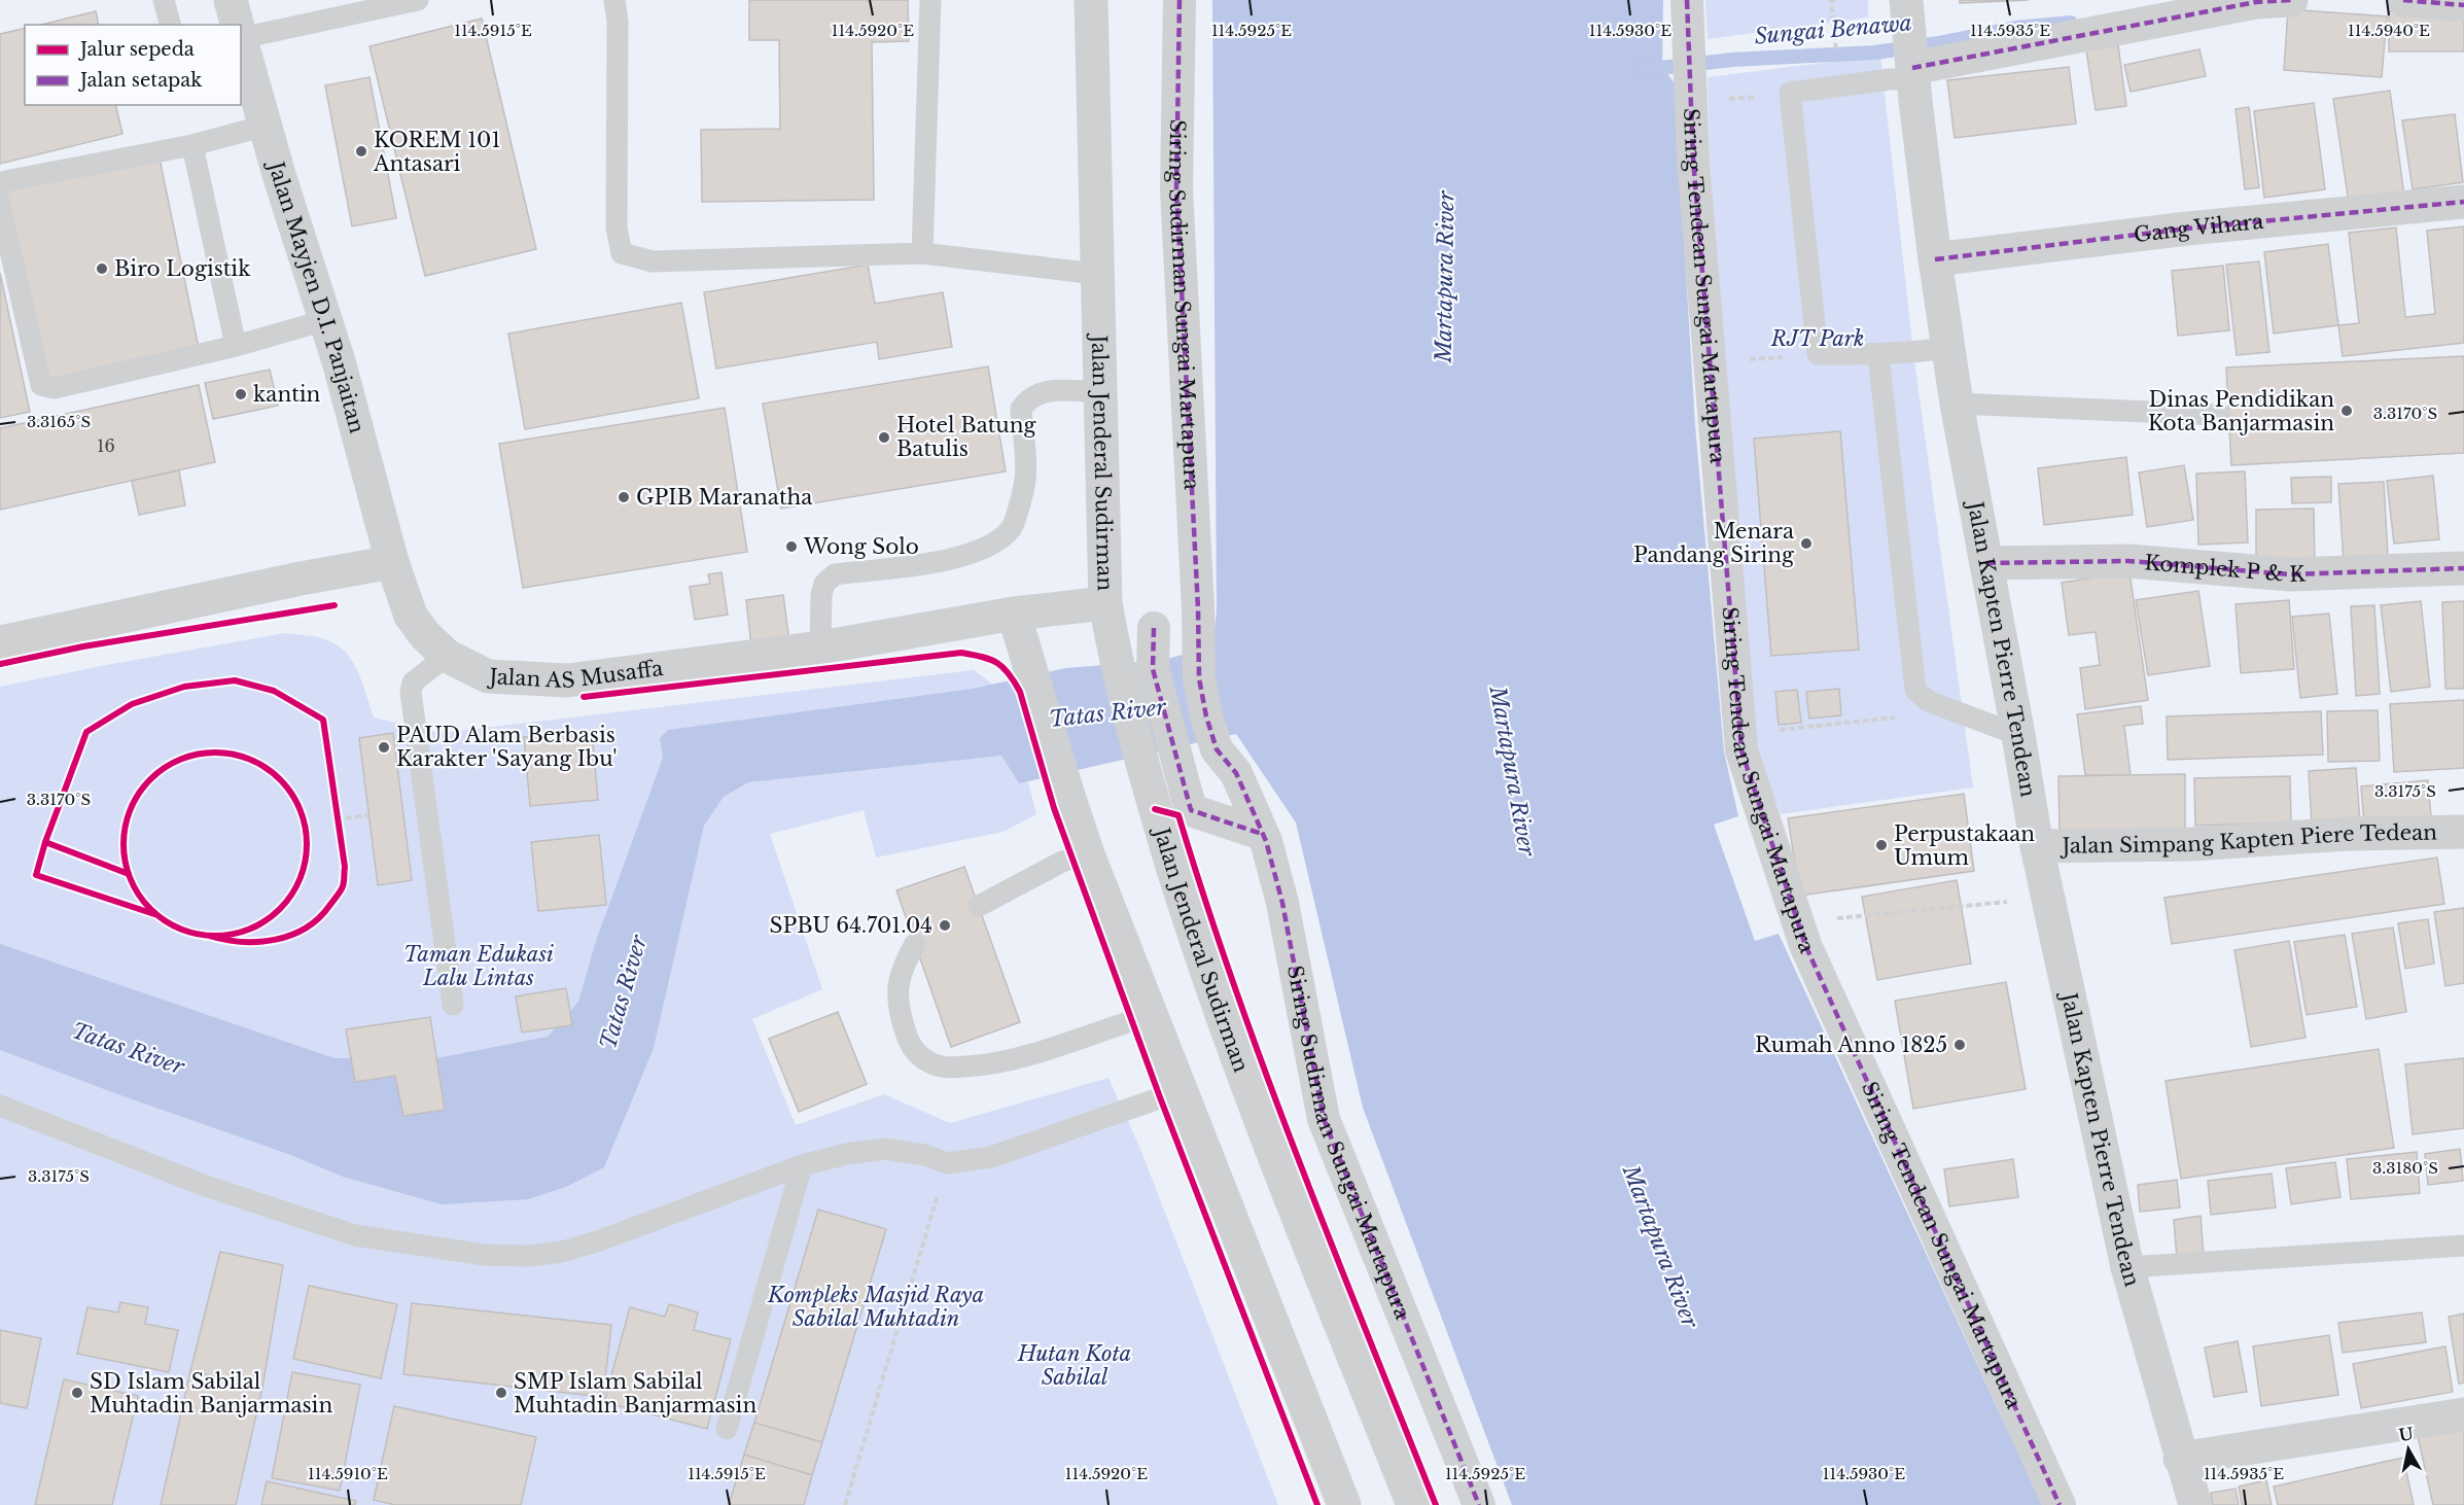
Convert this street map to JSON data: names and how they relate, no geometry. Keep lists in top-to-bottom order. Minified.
{"streets":{"main road":["Gang Vihara","Jalan Mayjen D.I. Panjaitan","Jalan Jenderal Sudirman","Komplek P & K","Jalan Kapten Pierre Tendean","Jalan AS Musaffa","Jalan Simpang Kapten Piere Tedean"],"street":["Siring Tendean Sungai Martapura","Siring Sudirman Sungai Martapura"]},"crossings":[["Gang Vihara","Jalan Kapten Pierre Tendean"],["Jalan Mayjen D.I. Panjaitan","Jalan AS Musaffa"],["Jalan Jenderal Sudirman","Jalan AS Musaffa"],["Komplek P & K","Jalan Kapten Pierre Tendean"],["Jalan Kapten Pierre Tendean","Jalan Simpang Kapten Piere Tedean"]],"water":["Sungai Benawa","Martapura River","Tatas River"],"parks":["RJT Park","Taman Edukasi Lalu Lintas","Kompleks Masjid Raya Sabilal Muhtadin","Hutan Kota Sabilal"],"places":["KOREM 101 Antasari","Biro Logistik","kantin","Dinas Pendidikan Kota Banjarmasin","Hotel Batung Batulis","GPIB Maranatha","Menara Pandang Siring","Wong Solo","PAUD Alam Berbasis Karakter 'Sayang Ibu'","Perpustakaan Umum","SPBU 64.701.04","Rumah Anno 1825","SD Islam Sabilal Muhtadin Banjarmasin","SMP Islam Sabilal Muhtadin Banjarmasin"],"house_numbers":["16"],"legend":["Jalur sepeda","Jalan setapak"],"north":"top","coordinates":["114.5940°E","114.5915°E","114.5920°E","114.5925°E","114.5930°E","114.5935°E","3.3170°S","3.3165°S","3.3175°S","3.3180°S","114.5910°E"]}
